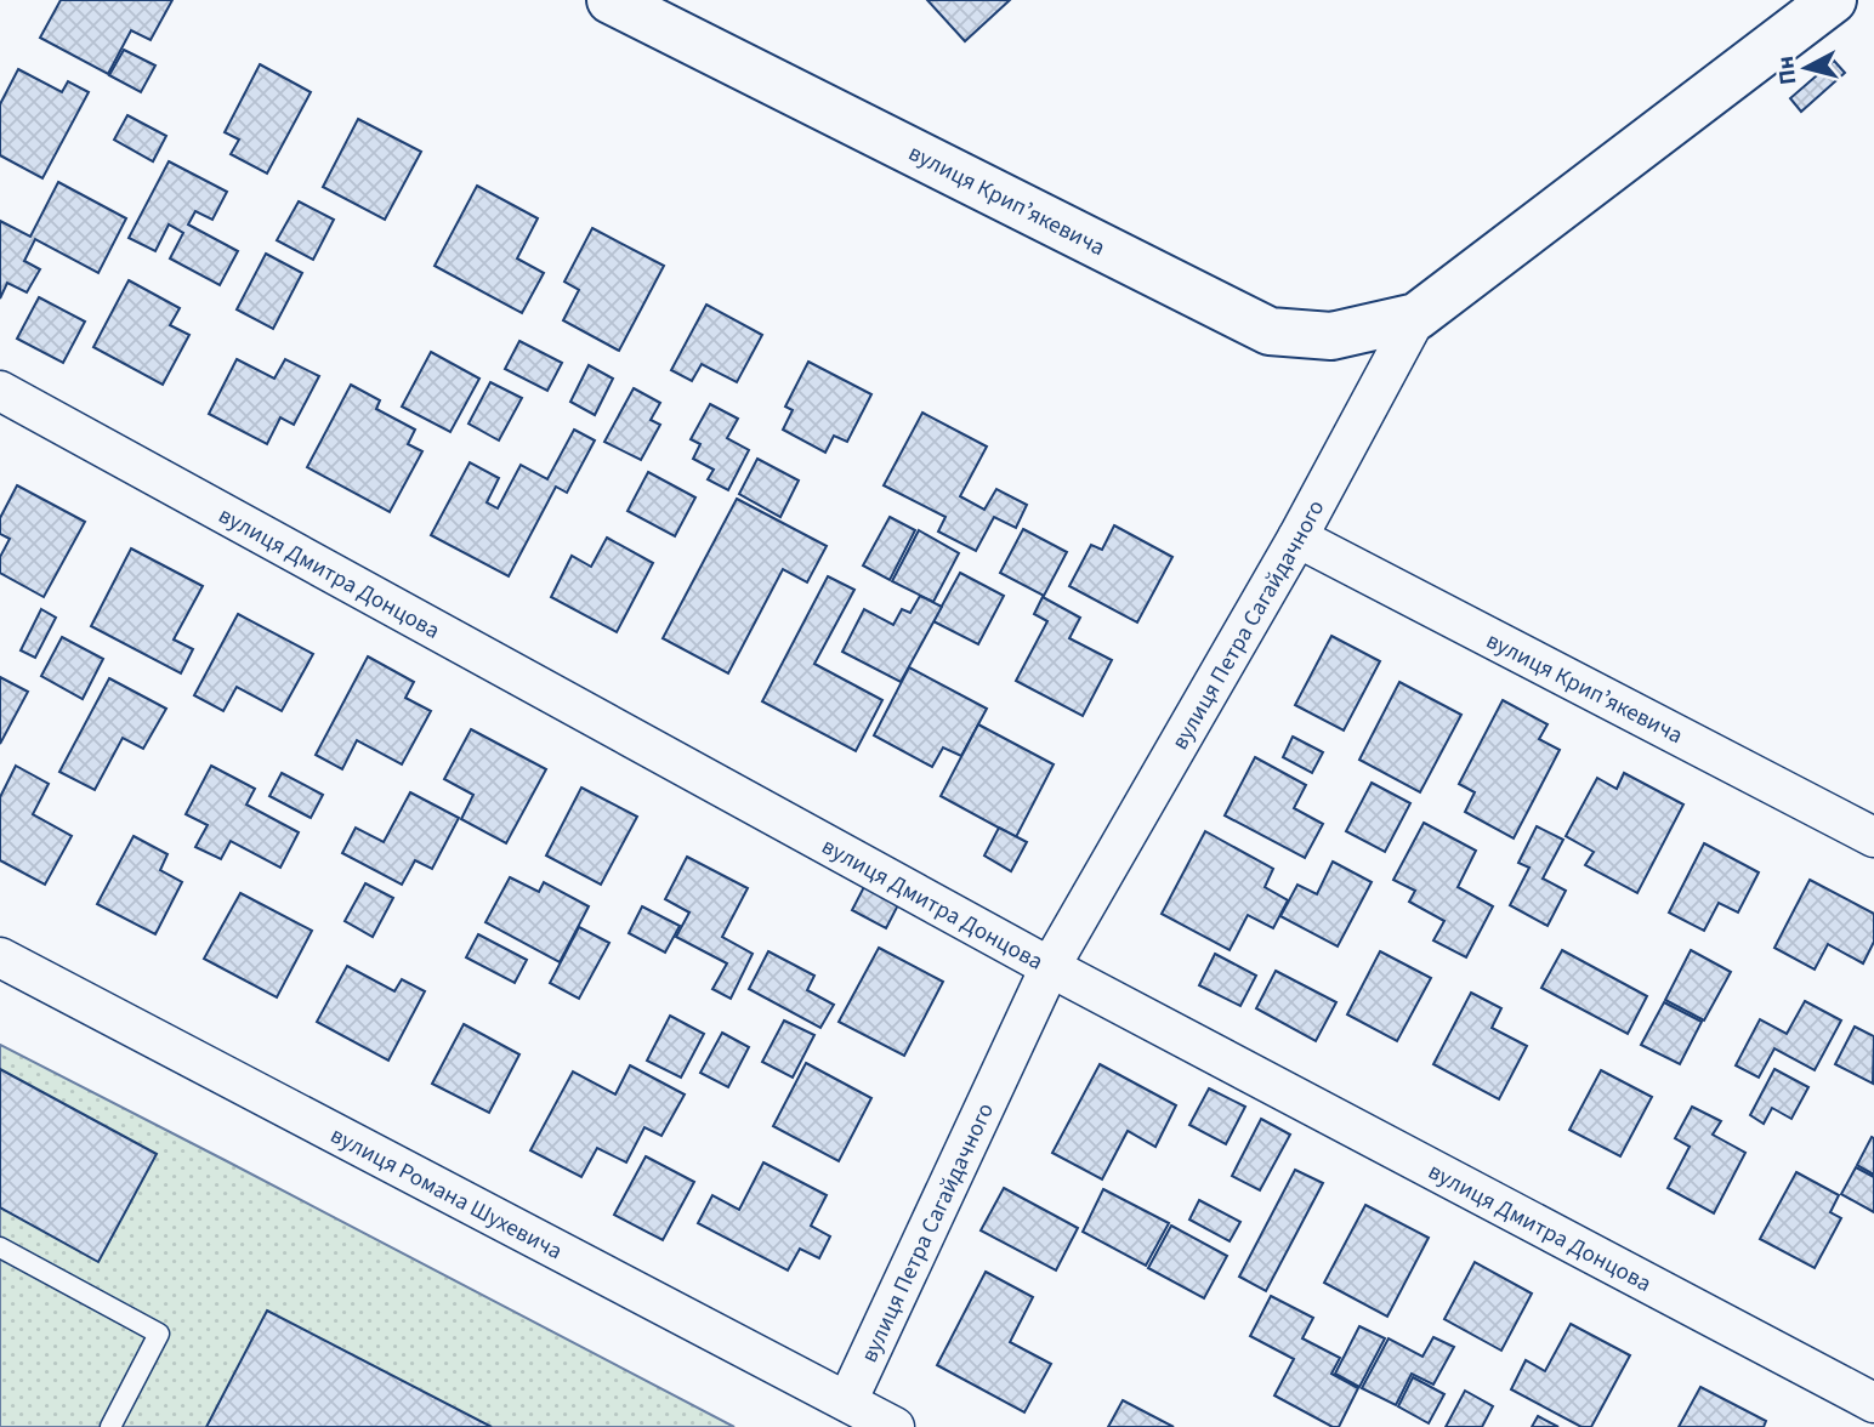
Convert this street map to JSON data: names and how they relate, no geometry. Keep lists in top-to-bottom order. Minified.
{"streets":{"main road":["вулиця Крипʼякевича","вулиця Петра Сагайдачного"],"street":["вулиця Дмитра Донцова","вулиця Романа Шухевича"]},"crossings":[["вулиця Крипʼякевича","вулиця Петра Сагайдачного"],["вулиця Дмитра Донцова","вулиця Петра Сагайдачного"],["вулиця Петра Сагайдачного","вулиця Романа Шухевича"]],"north":"left"}
